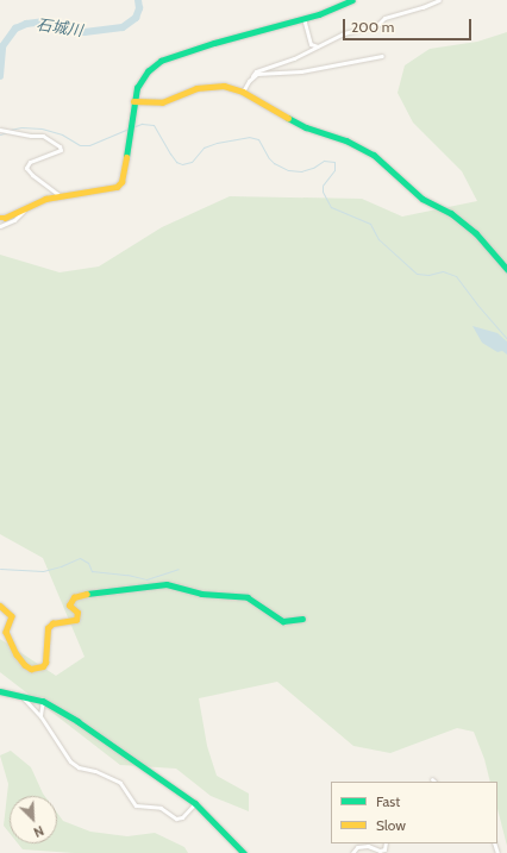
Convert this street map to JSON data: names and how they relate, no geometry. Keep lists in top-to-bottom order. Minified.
{"water":["石城川"],"legend":["Fast","Slow"],"scale_bar":"200 m","north":"bottom right"}
